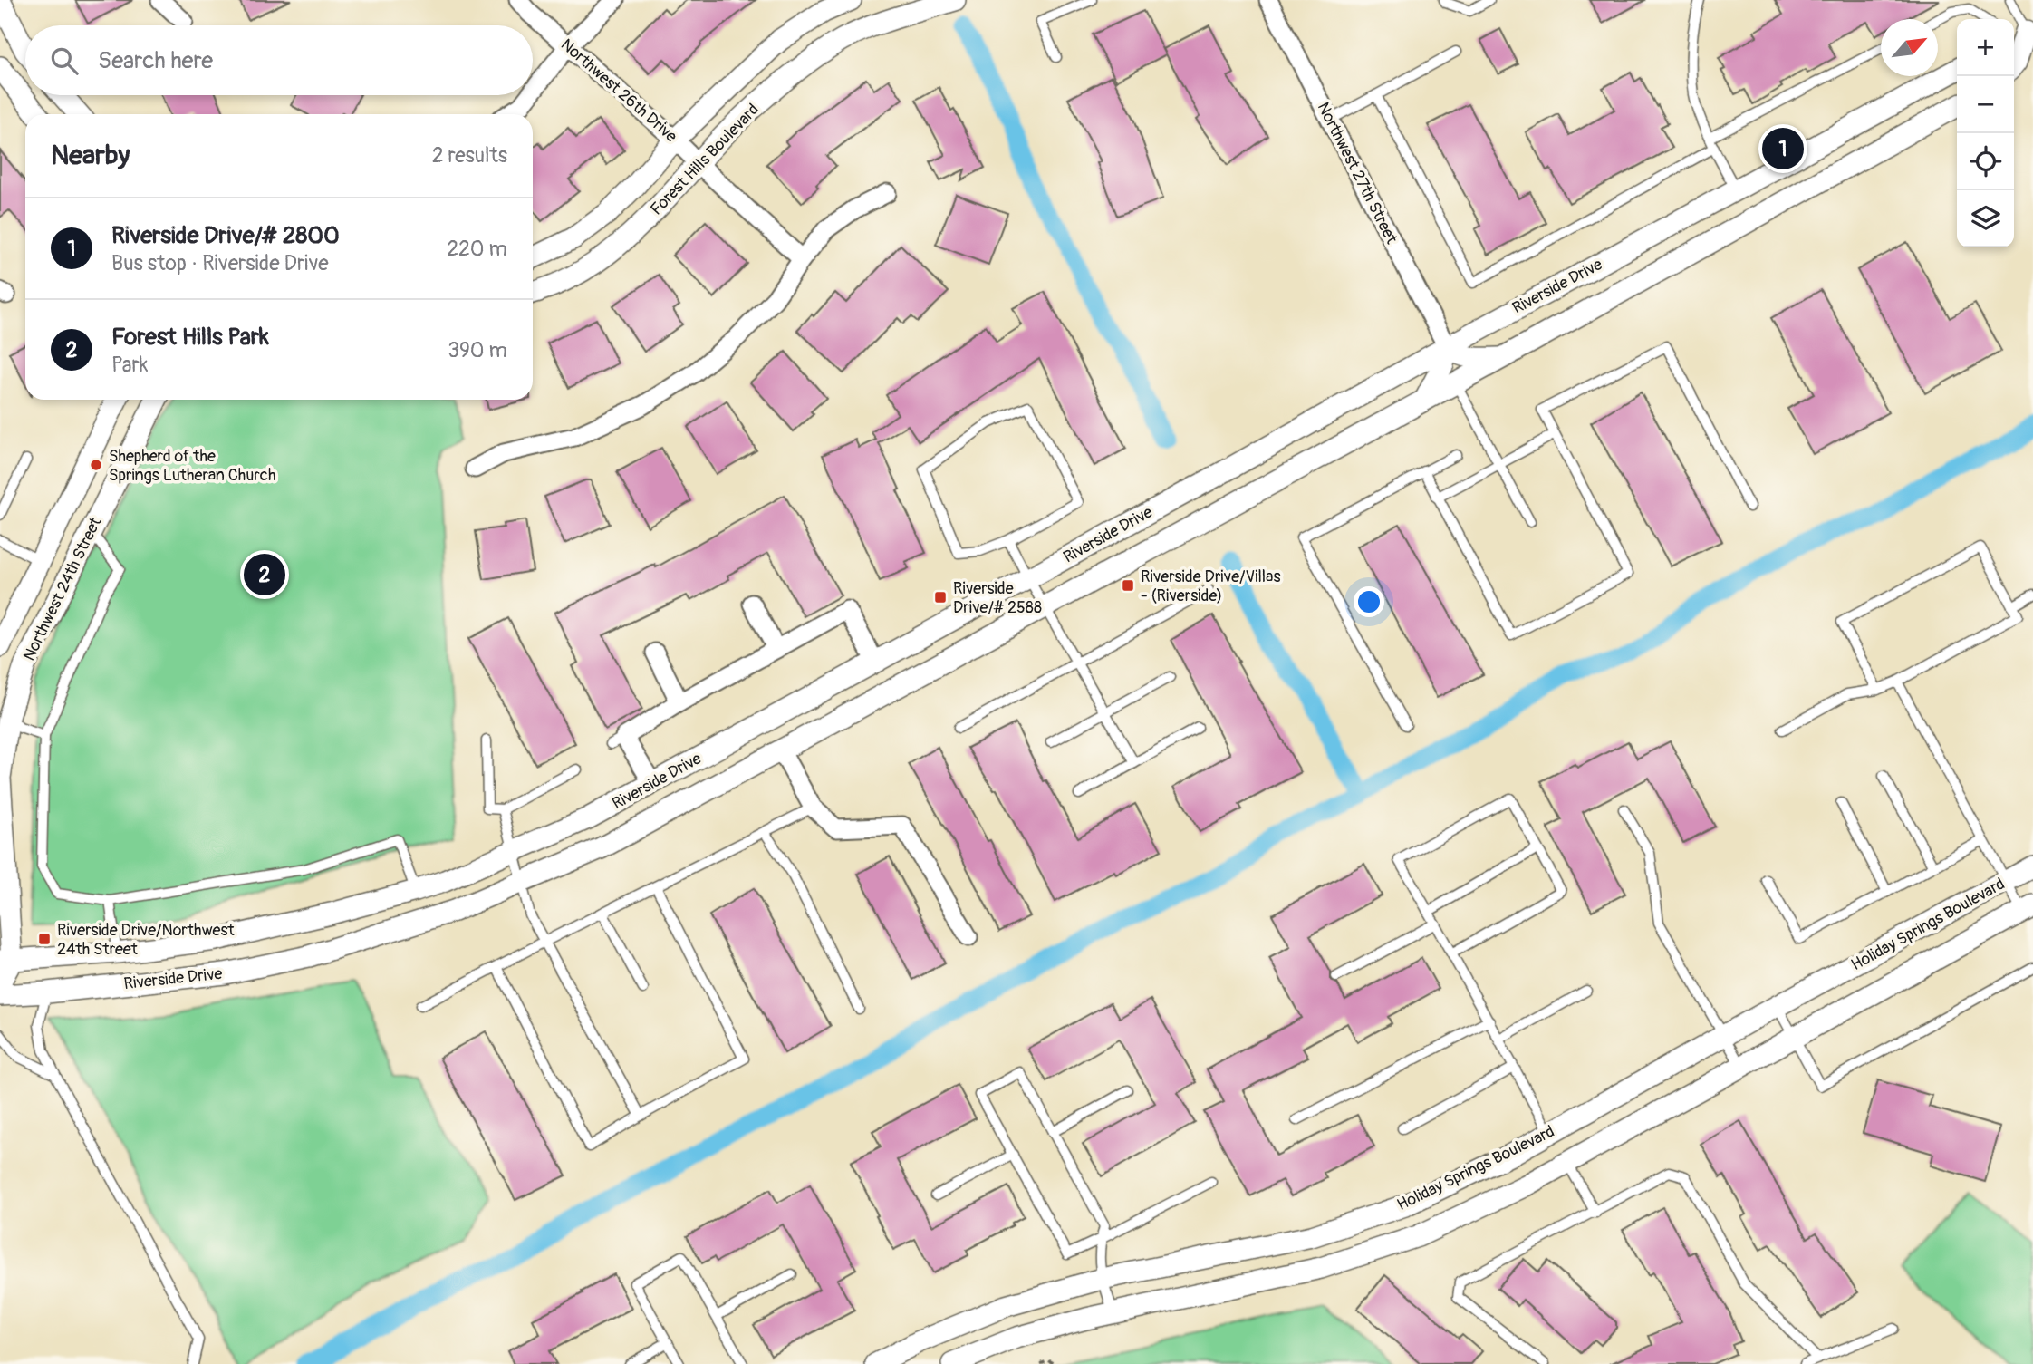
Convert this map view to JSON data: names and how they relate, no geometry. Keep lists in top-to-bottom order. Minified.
{"streets":{"street":["Northwest 26th Drive","Forest Hills Boulevard","Northwest 27th Street","Riverside Drive","Northwest 24th Street","Holiday Springs Boulevard"]},"crossings":[["Northwest 26th Drive","Forest Hills Boulevard"],["Northwest 27th Street","Riverside Drive"],["Riverside Drive","Northwest 24th Street"]],"places":{"other":["Shepherd of the Springs Lutheran Church"],"transit":["Riverside Drive/Villas - (Riverside)","Riverside Drive/# 2588","Riverside Drive/Northwest 24th Street"]},"north":"top right","page":{"map_buttons":["+","−"],"search":"Search here","heading":["Nearby","2 results"],"pins":["1","2"],"list":[{"mark":"1","name":"Riverside Drive/# 2800","note":"Bus stop · Riverside Drive","value":"220 m"},{"mark":"2","name":"Forest Hills Park","note":"Park","value":"390 m"}]}}
